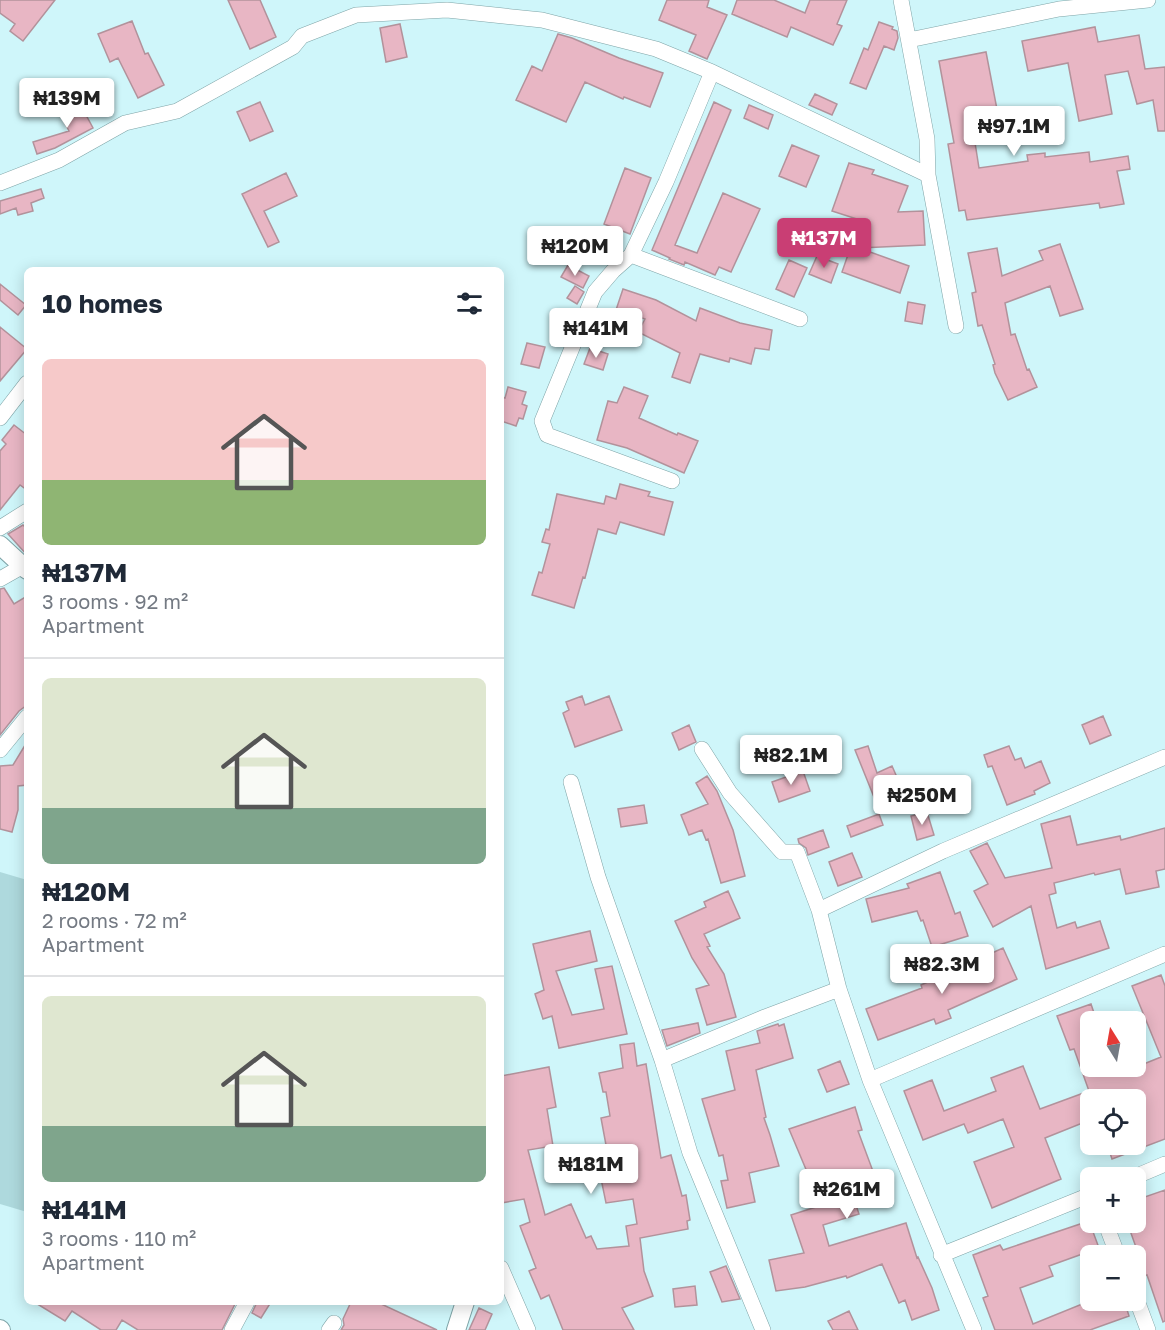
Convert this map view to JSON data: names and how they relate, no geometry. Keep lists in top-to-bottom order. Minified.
{"north":"top","page":{"price":["₦139M","₦97.1M","₦137M","₦120M","₦141M","₦82.1M","₦250M","₦82.3M","₦181M","₦261M"],"heading":"10 homes","list":[{"name":"₦137M","note":"3 rooms · 92 m² · Apartment"},{"name":"₦120M","note":"2 rooms · 72 m² · Apartment"},{"name":"₦141M","note":"3 rooms · 110 m² · Apartment"}],"map_buttons":["+","−"]}}
